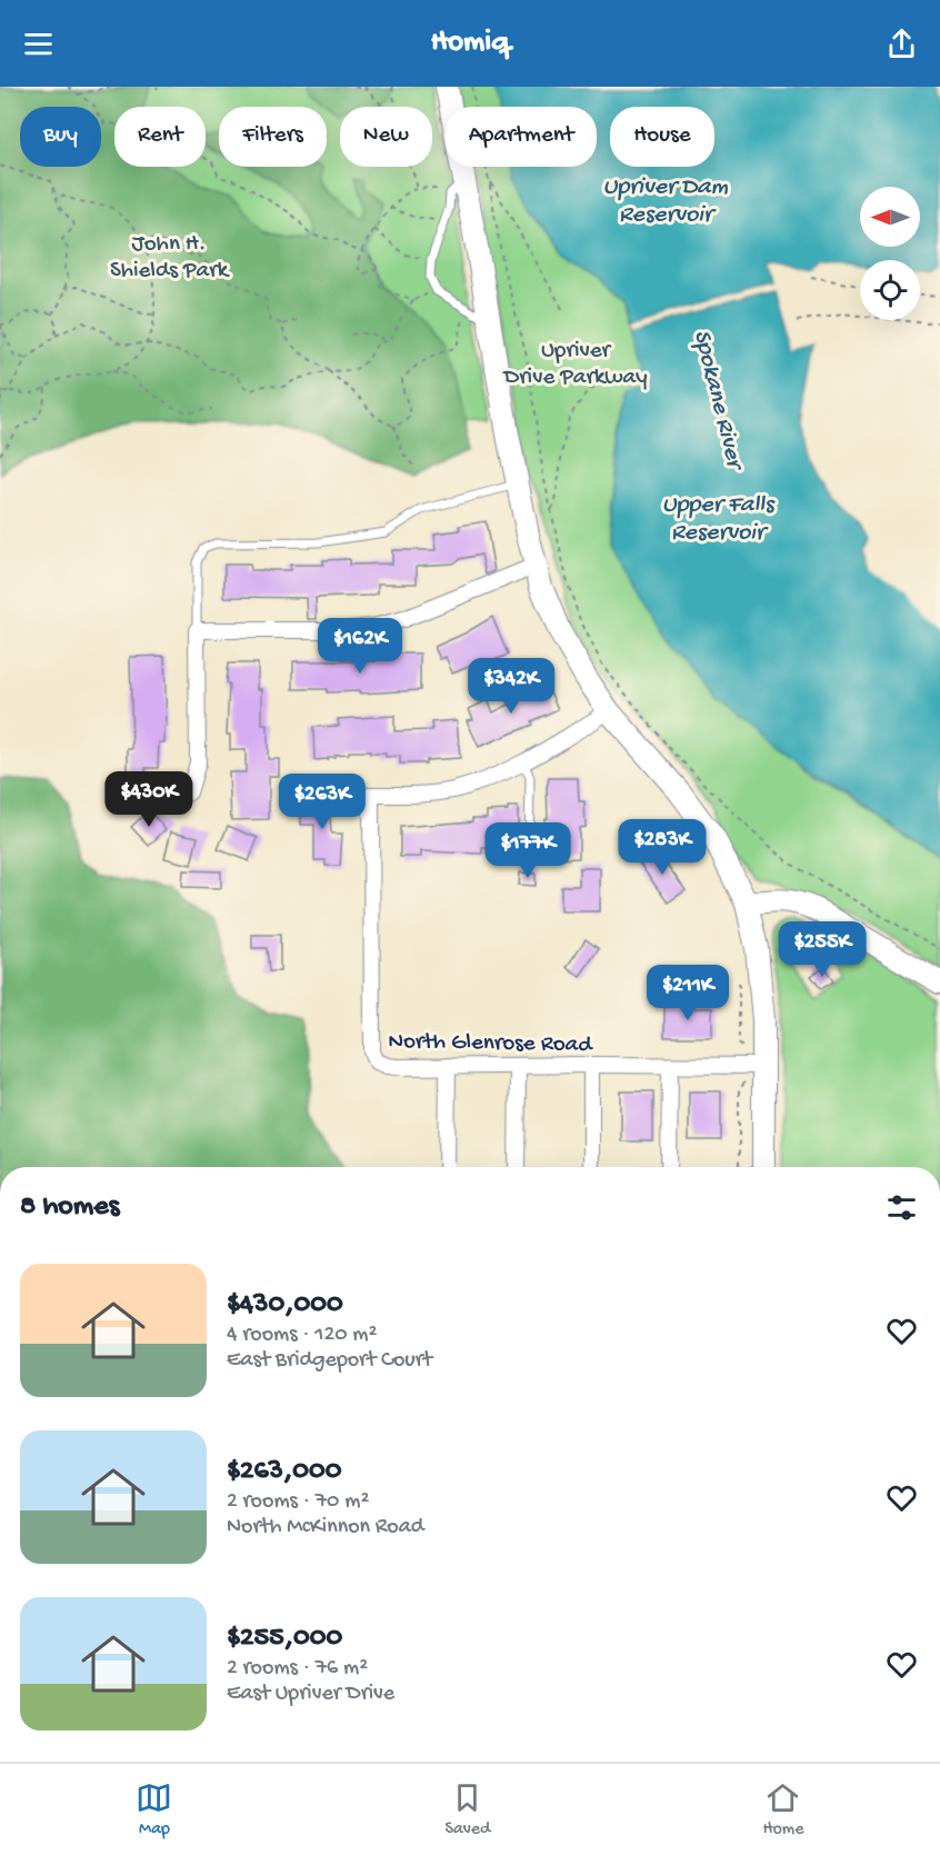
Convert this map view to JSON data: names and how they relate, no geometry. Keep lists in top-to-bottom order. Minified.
{"streets":{"street":["North Glenrose Road"]},"water":["Upriver Dam Reservoir","Spokane River","Upper Falls Reservoir"],"parks":["John H. Shields Park","Upriver Drive Parkway"],"north":"left","page":{"header":"Homiq","chip":["Buy","Rent","Filters","New","Apartment","House"],"price":["$162K","$342K","$430K","$263K","$283K","$177K","$255K","$211K"],"heading":"8 homes","list":[{"name":"$430,000","note":"4 rooms · 120 m² · East Bridgeport Court"},{"name":"$263,000","note":"2 rooms · 70 m² · North McKinnon Road"},{"name":"$255,000","note":"2 rooms · 76 m² · East Upriver Drive"}],"tabs":["Map","Saved","Home"]}}
